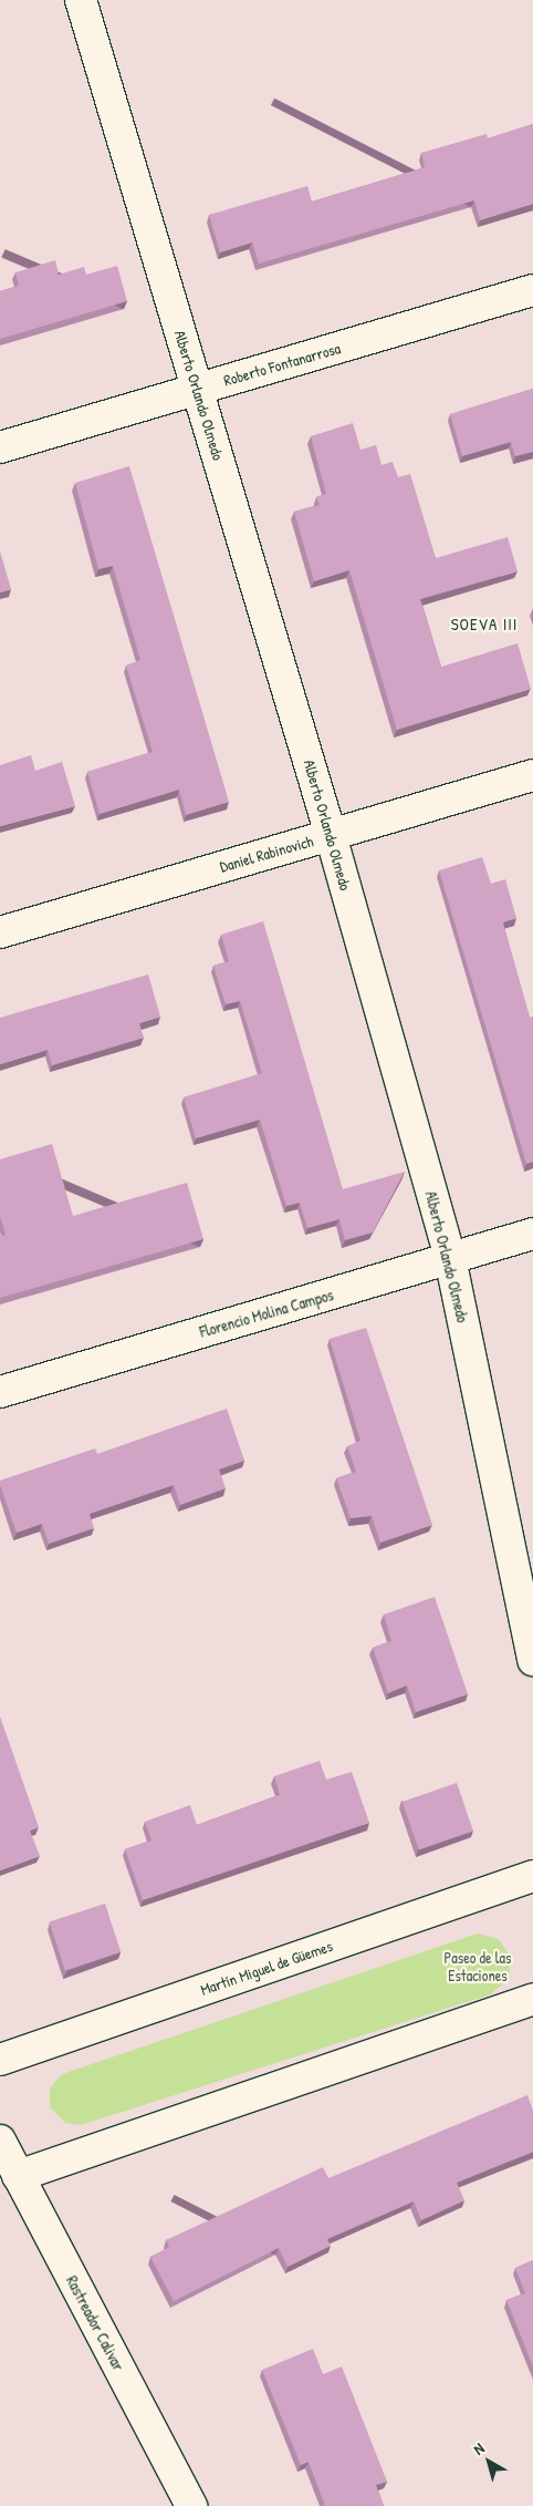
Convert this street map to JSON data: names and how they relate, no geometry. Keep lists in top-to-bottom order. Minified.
{"streets":{"street":["Roberto Fontanarrosa","Alberto Orlando Olmedo","Daniel Rabinovich","Florencio Molina Campos","Martín Miguel de Güemes","Rastreador Calivar"]},"crossings":[["Roberto Fontanarrosa","Alberto Orlando Olmedo"],["Alberto Orlando Olmedo","Daniel Rabinovich"],["Alberto Orlando Olmedo","Florencio Molina Campos"]],"districts":["SOEVA III"],"parks":["Paseo de las Estaciones"],"north":"top left"}
